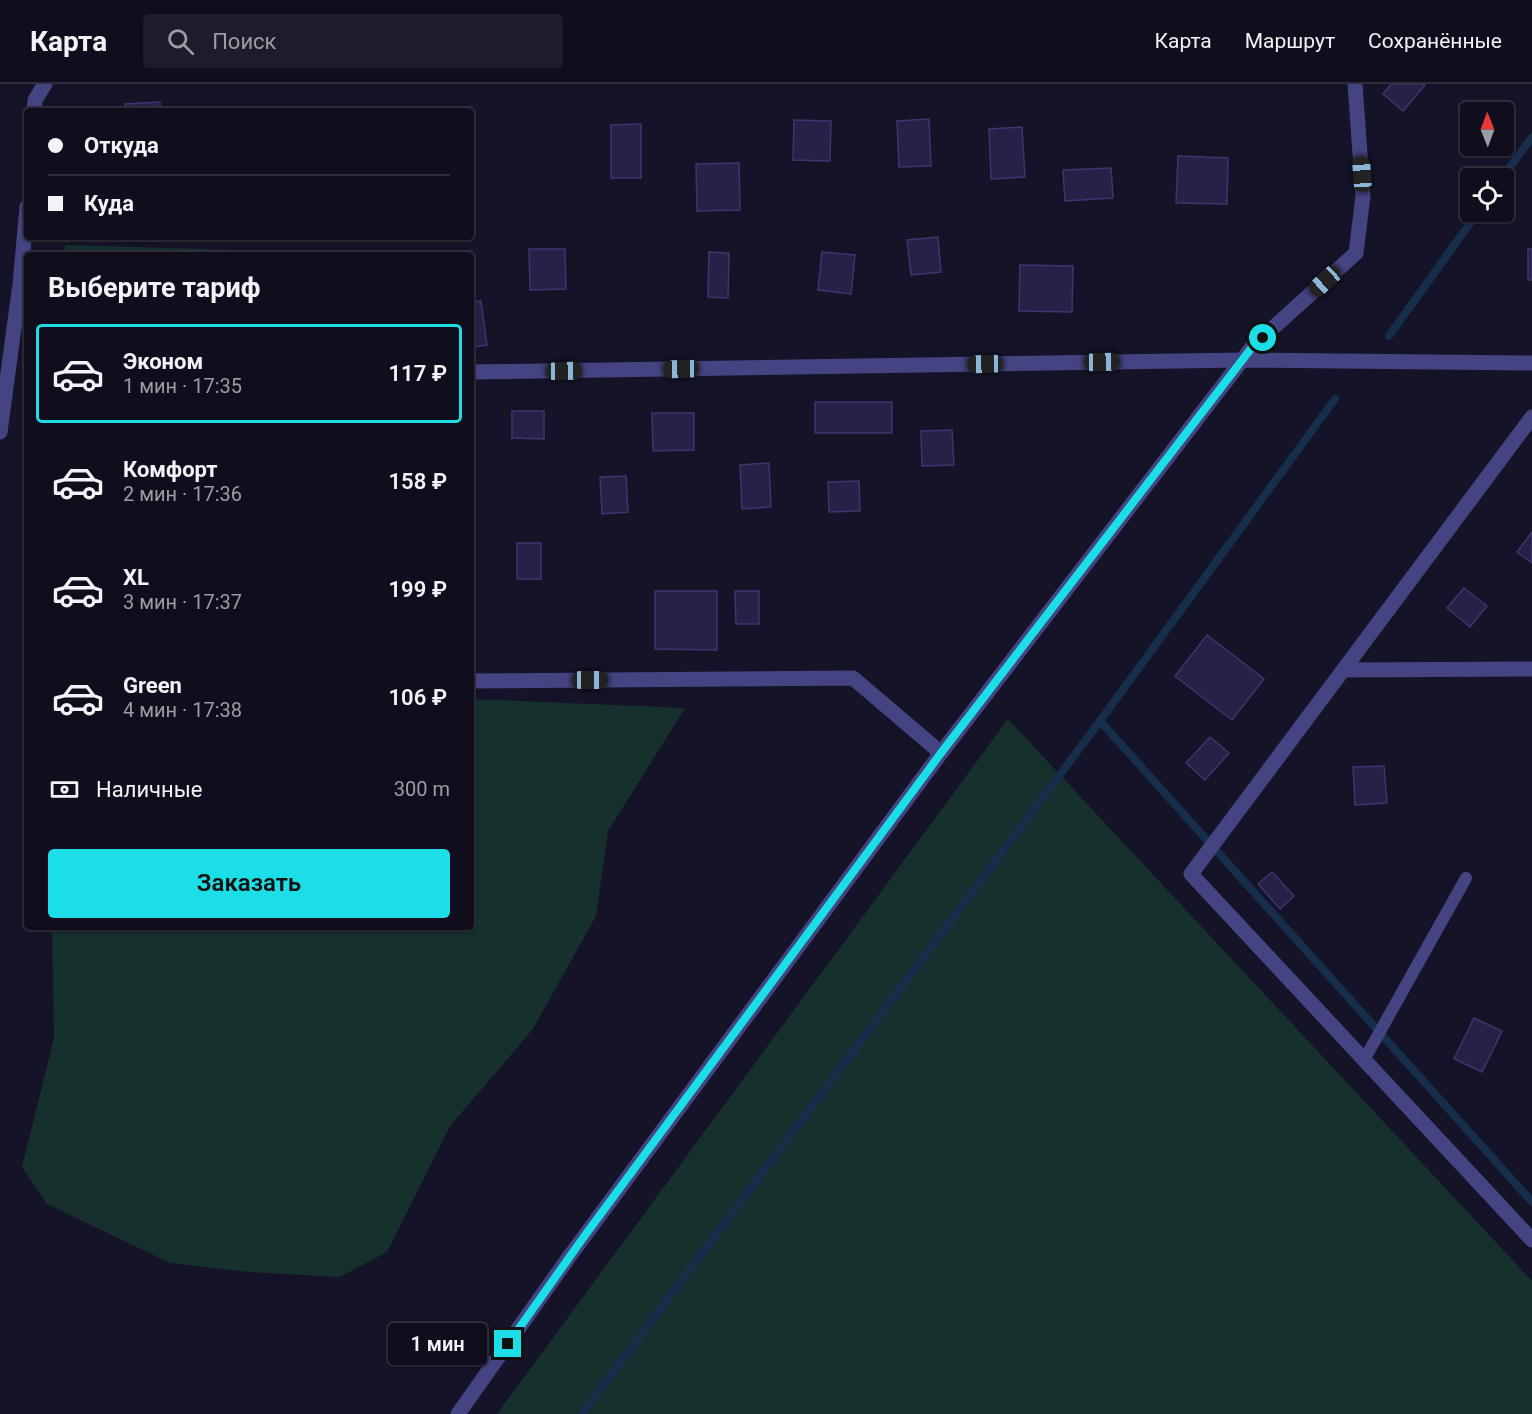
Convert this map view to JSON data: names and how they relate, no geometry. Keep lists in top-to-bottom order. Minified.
{"north":"top","page":{"header":"Карта","search":"Поиск","nav":["Карта","Маршрут","Сохранённые"],"banner":["Откуда","Куда"],"heading":"Выберите тариф","list":[{"name":"Эконом","note":"1 мин · 17:35","value":"117 ₽"},{"name":"Комфорт","note":"2 мин · 17:36","value":"158 ₽"},{"name":"XL","note":"3 мин · 17:37","value":"199 ₽"},{"name":"Green","note":"4 мин · 17:38","value":"106 ₽"}],"pay":["Наличные","300 m"],"buttons":"Заказать","bubble":"1 мин"}}
